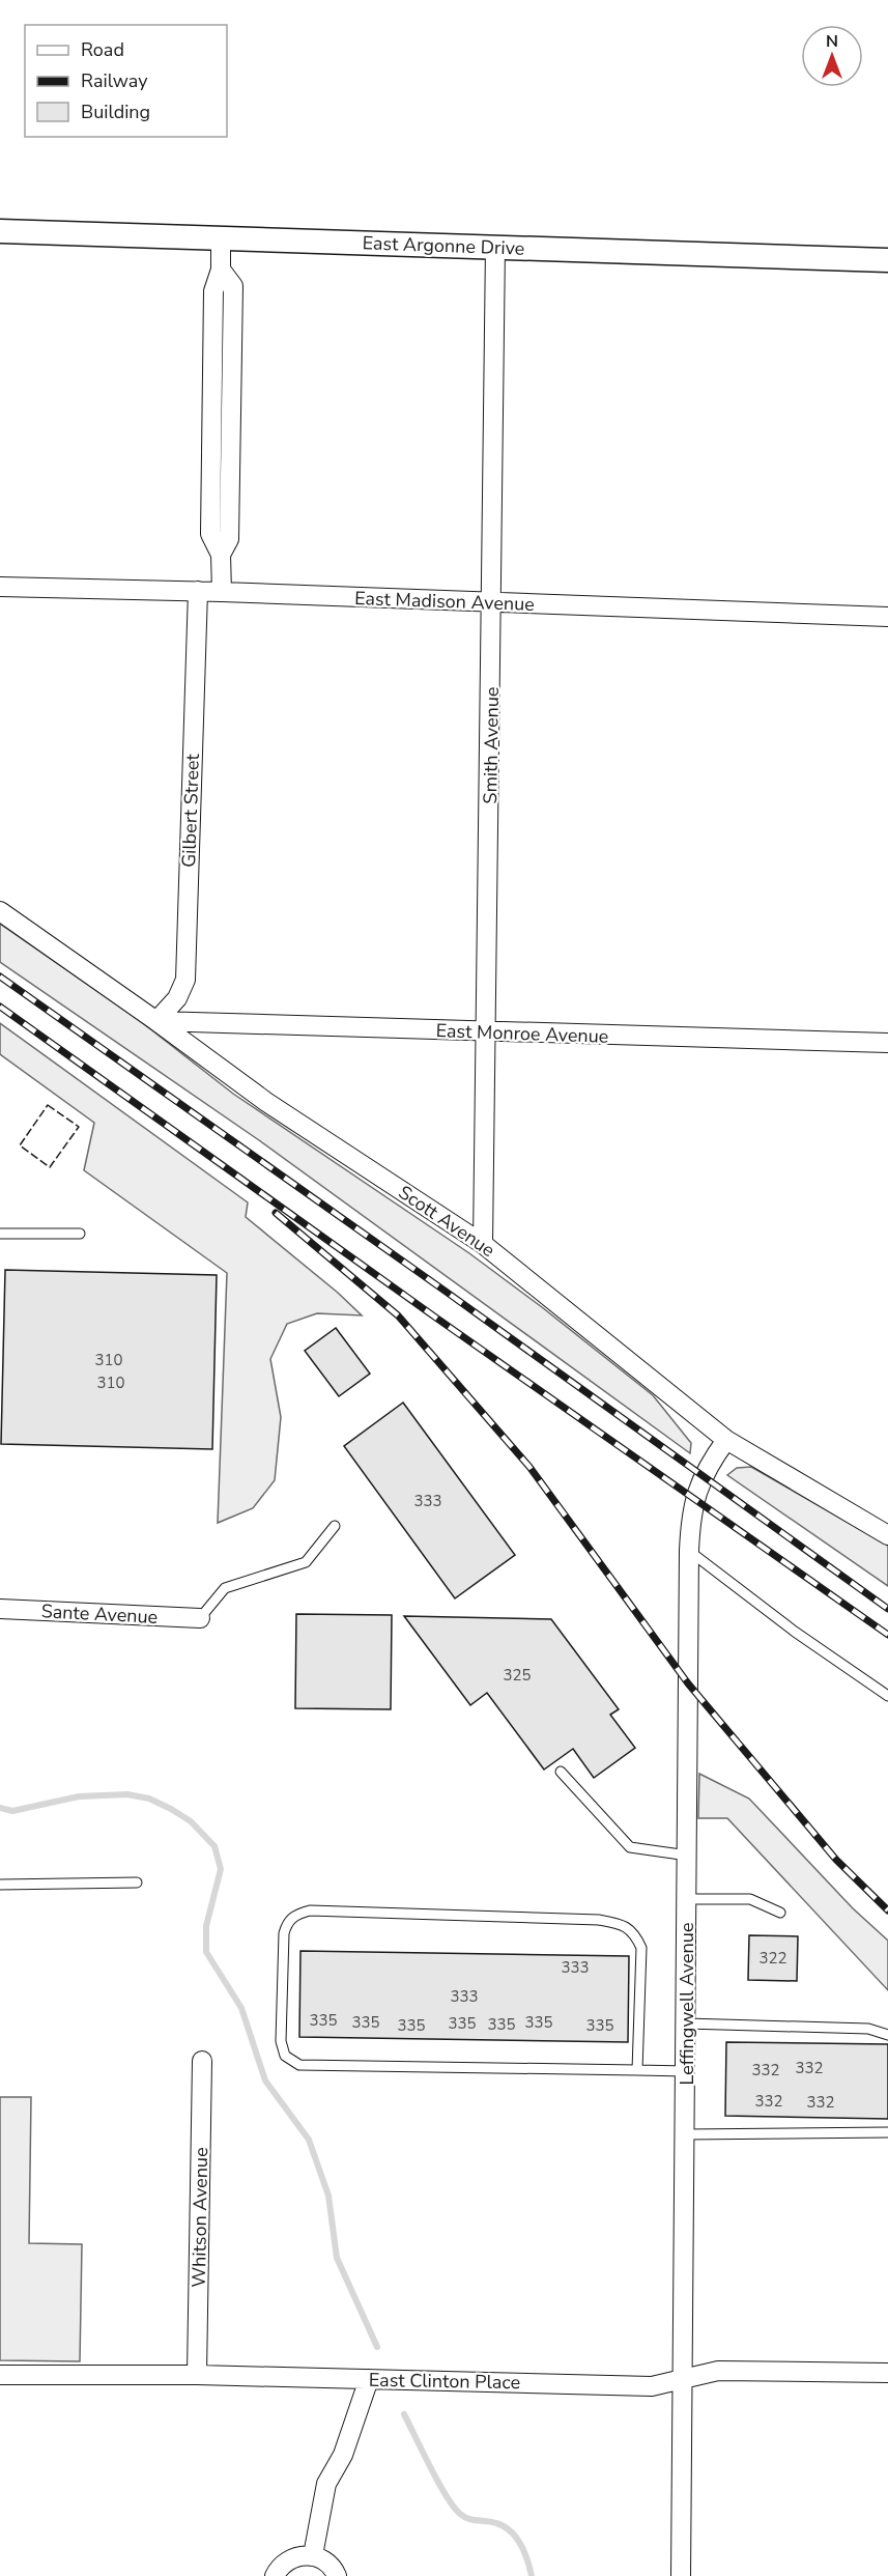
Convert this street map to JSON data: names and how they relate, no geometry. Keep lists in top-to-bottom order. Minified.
{"streets":{"street":["East Argonne Drive","East Madison Avenue","Smith Avenue","Gilbert Street","East Monroe Avenue","Scott Avenue","Sante Avenue","Leffingwell Avenue","Whitson Avenue","East Clinton Place"]},"crossings":[["East Argonne Drive","Smith Avenue"],["East Madison Avenue","Smith Avenue"],["East Madison Avenue","Gilbert Street"],["Smith Avenue","East Monroe Avenue"],["Smith Avenue","Scott Avenue"],["Gilbert Street","East Monroe Avenue"],["Gilbert Street","Scott Avenue"],["East Monroe Avenue","Scott Avenue"],["Scott Avenue","Leffingwell Avenue"],["Leffingwell Avenue","East Clinton Place"],["Whitson Avenue","East Clinton Place"]],"house_numbers":["310","310","333","325","322","333","333","335","335","335","335","335","335","335","332","332","332","332"],"legend":["Road","Railway","Building"],"north":"top"}
